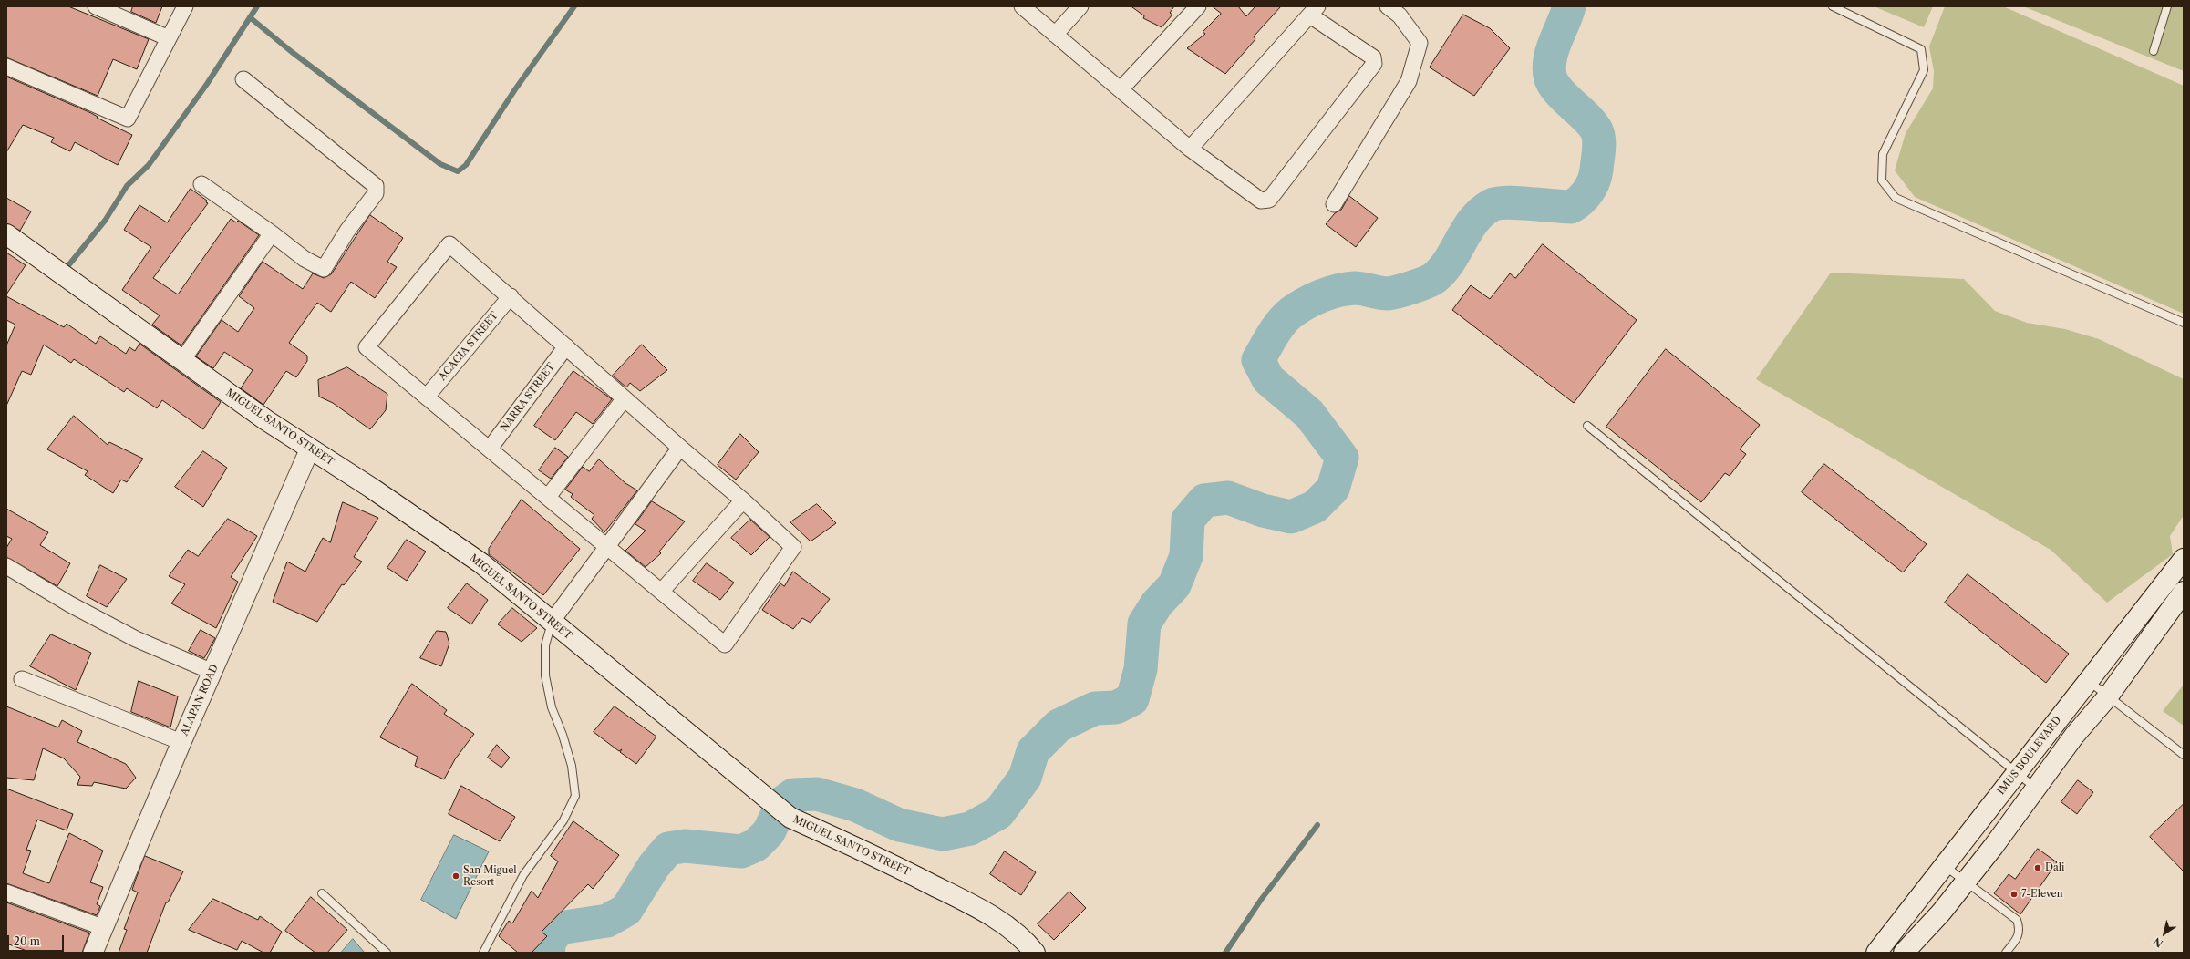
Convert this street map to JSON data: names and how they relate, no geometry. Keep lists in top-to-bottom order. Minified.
{"streets":{"main road":["MIGUEL SANTO STREET","IMUS BOULEVARD"],"street":["ACACIA STREET","NARRA STREET","ALAPAN ROAD"]},"crossings":[["MIGUEL SANTO STREET","ALAPAN ROAD"]],"places":["Dali","San Miguel Resort","7-Eleven"],"scale_bar":"20 m","north":"bottom left"}
